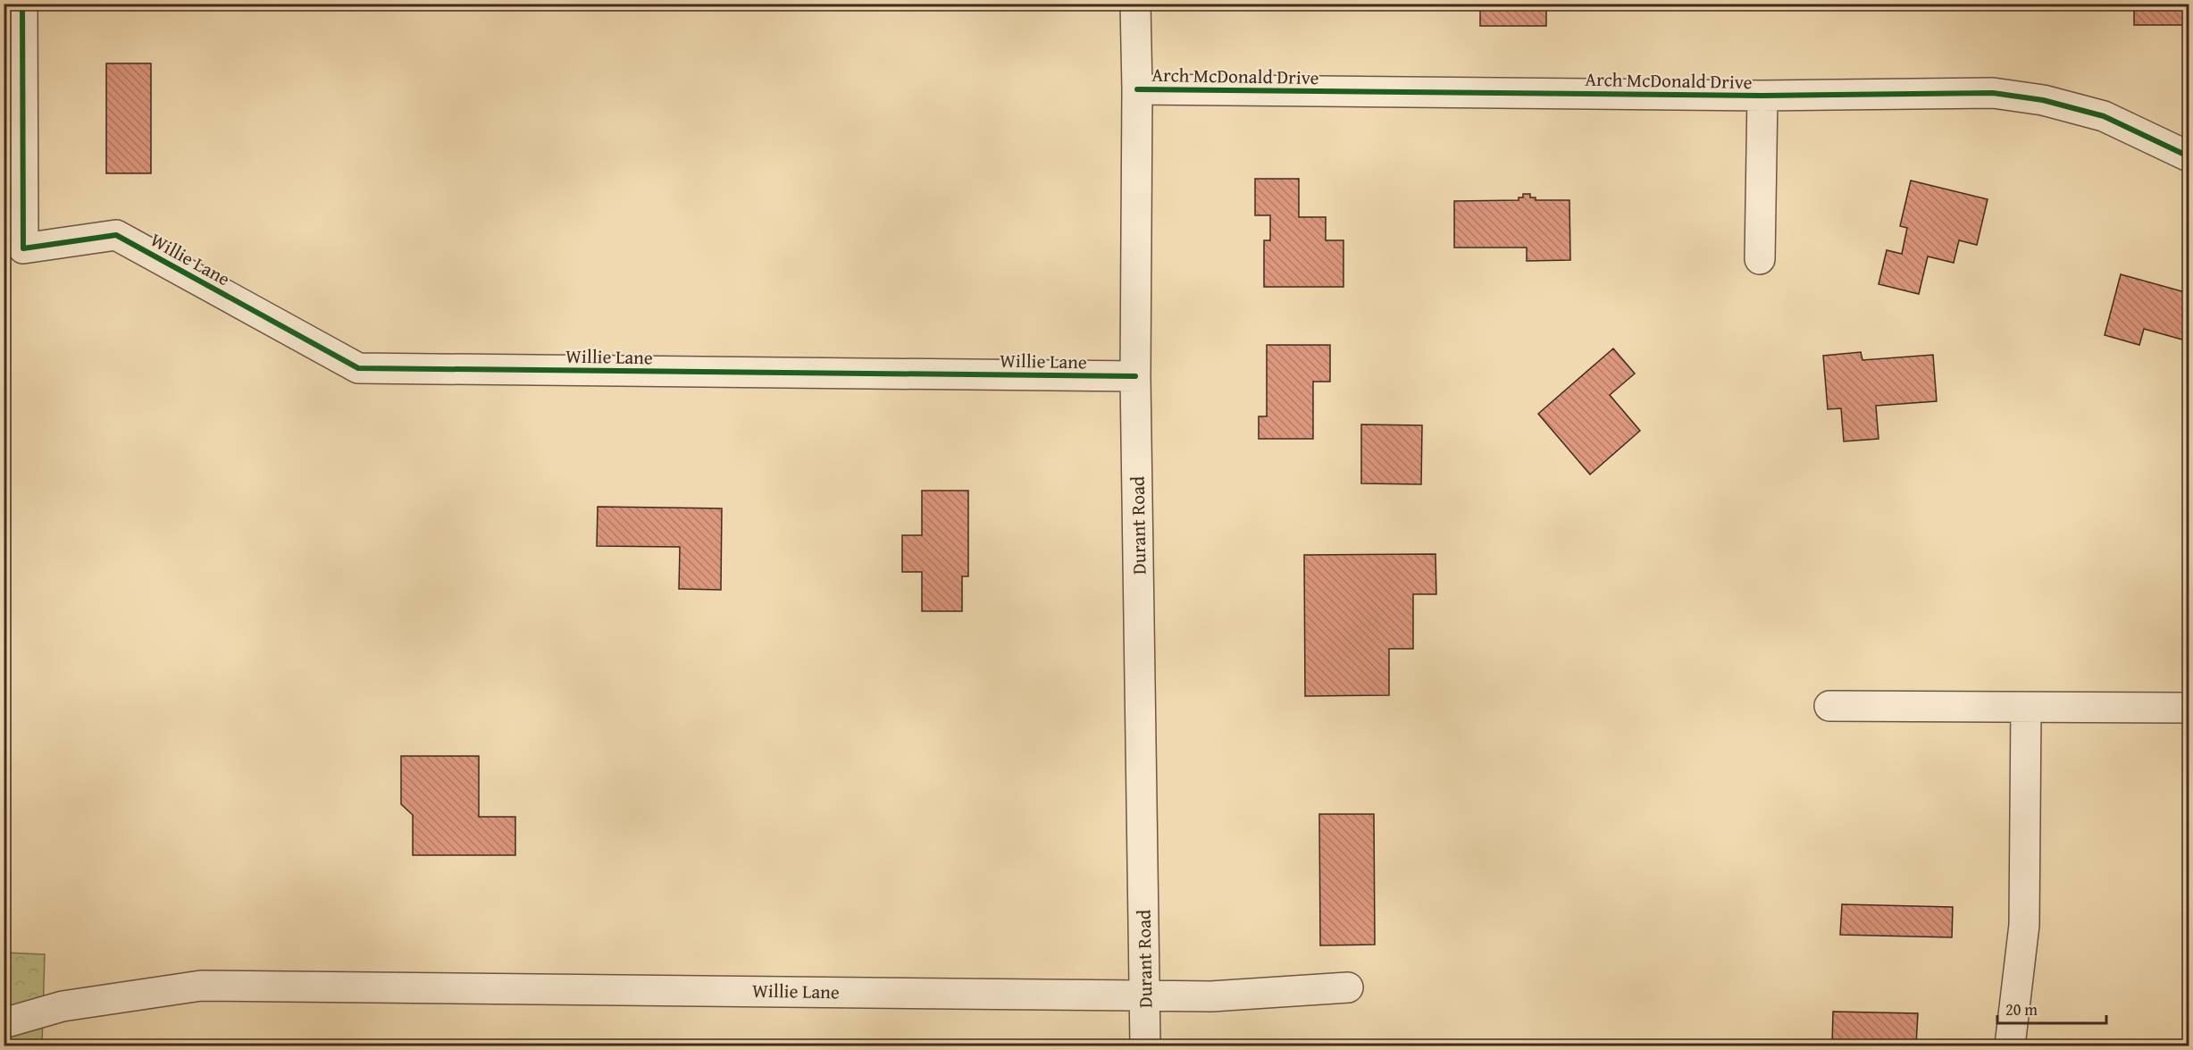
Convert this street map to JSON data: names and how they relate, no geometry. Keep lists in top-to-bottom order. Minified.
{"streets":{"street":["Arch McDonald Drive","Willie Lane","Durant Road"]},"crossings":[["Arch McDonald Drive","Durant Road"],["Willie Lane","Durant Road"]],"scale_bar":"20 m"}
